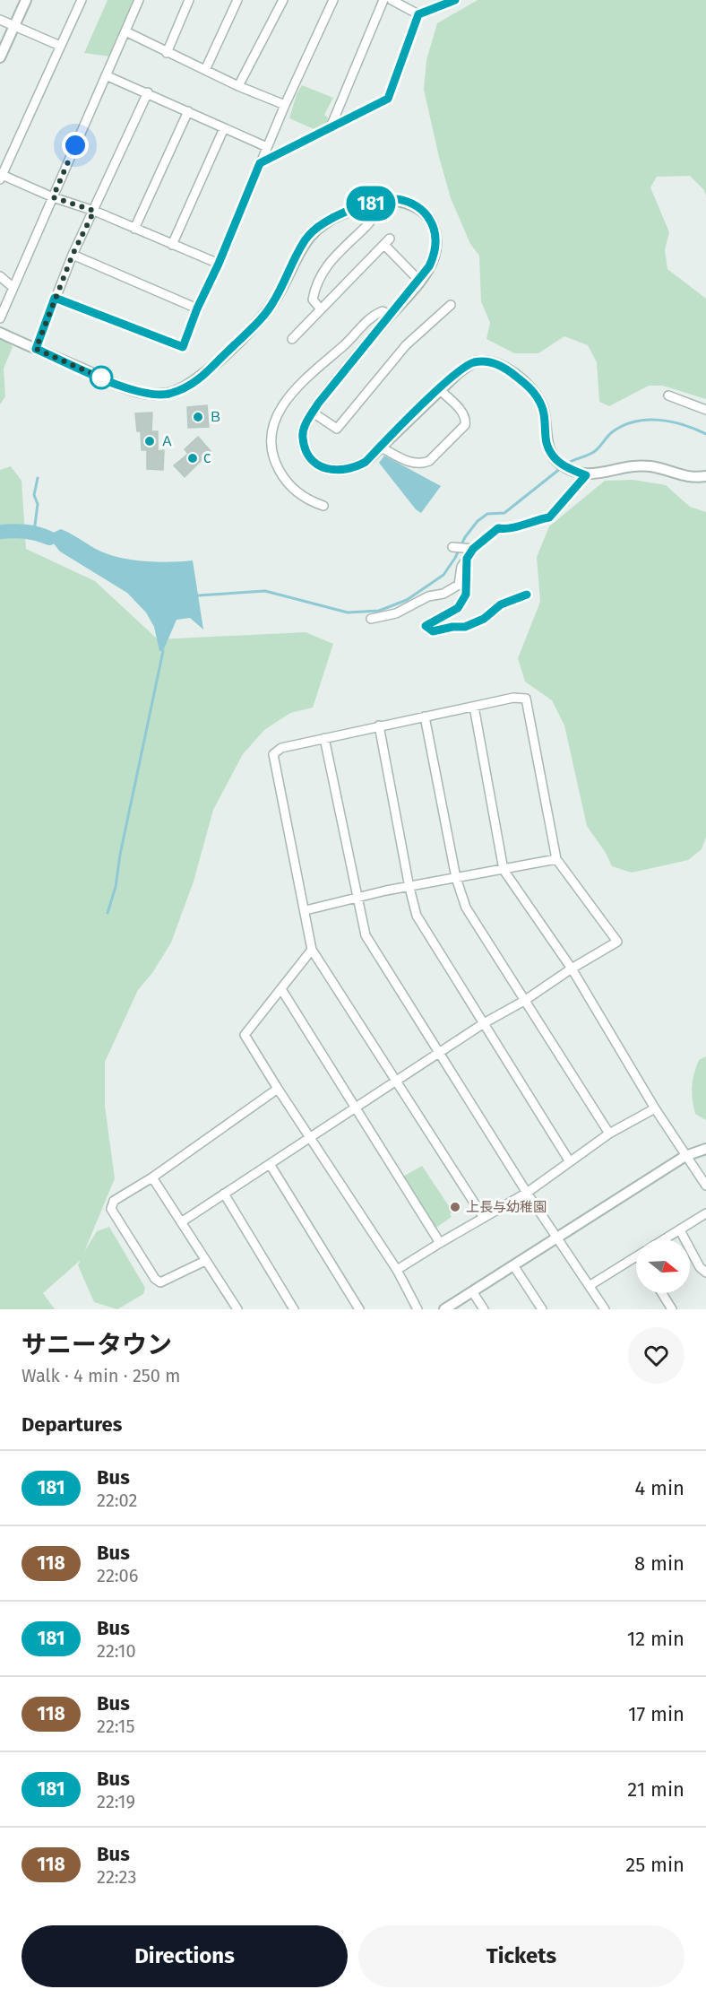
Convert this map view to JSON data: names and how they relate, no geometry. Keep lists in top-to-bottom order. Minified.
{"places":["Ｂ","Ａ","C","上長与幼稚園"],"lines":["bus line 181"],"north":"right","page":{"on_map":"181","heading":[["サニータウン","Walk · 4 min · 250 m"],"Departures"],"list":[{"mark":"181","name":"Bus","note":"22:02","value":"4 min"},{"mark":"118","name":"Bus","note":"22:06","value":"8 min"},{"mark":"181","name":"Bus","note":"22:10","value":"12 min"},{"mark":"118","name":"Bus","note":"22:15","value":"17 min"},{"mark":"181","name":"Bus","note":"22:19","value":"21 min"},{"mark":"118","name":"Bus","note":"22:23","value":"25 min"}],"buttons":["Directions","Tickets"]}}
